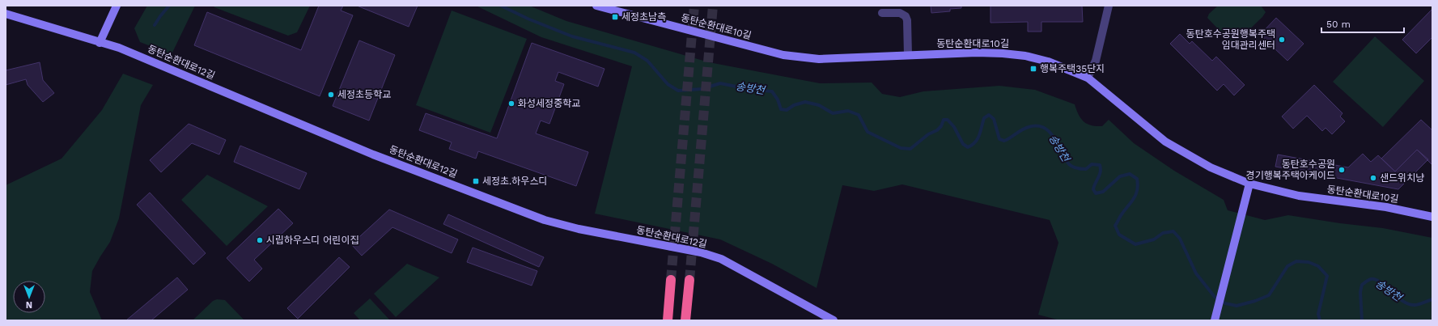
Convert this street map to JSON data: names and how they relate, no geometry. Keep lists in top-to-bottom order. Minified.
{"streets":{"street":["동탄순환대로10길","동탄순환대로12길"]},"water":["송방천"],"places":{"transit":["세정초남측","행복주택35단지","세정초.하우스디"],"other":["동탄호수공원행복주택 임대관리센터","세정초등학교","화성세정중학교","동탄호수공원 경기행복주택아케이드","샌드위치냥","시립하우스디 어린이집"]},"scale_bar":"50 m","north":"bottom"}
